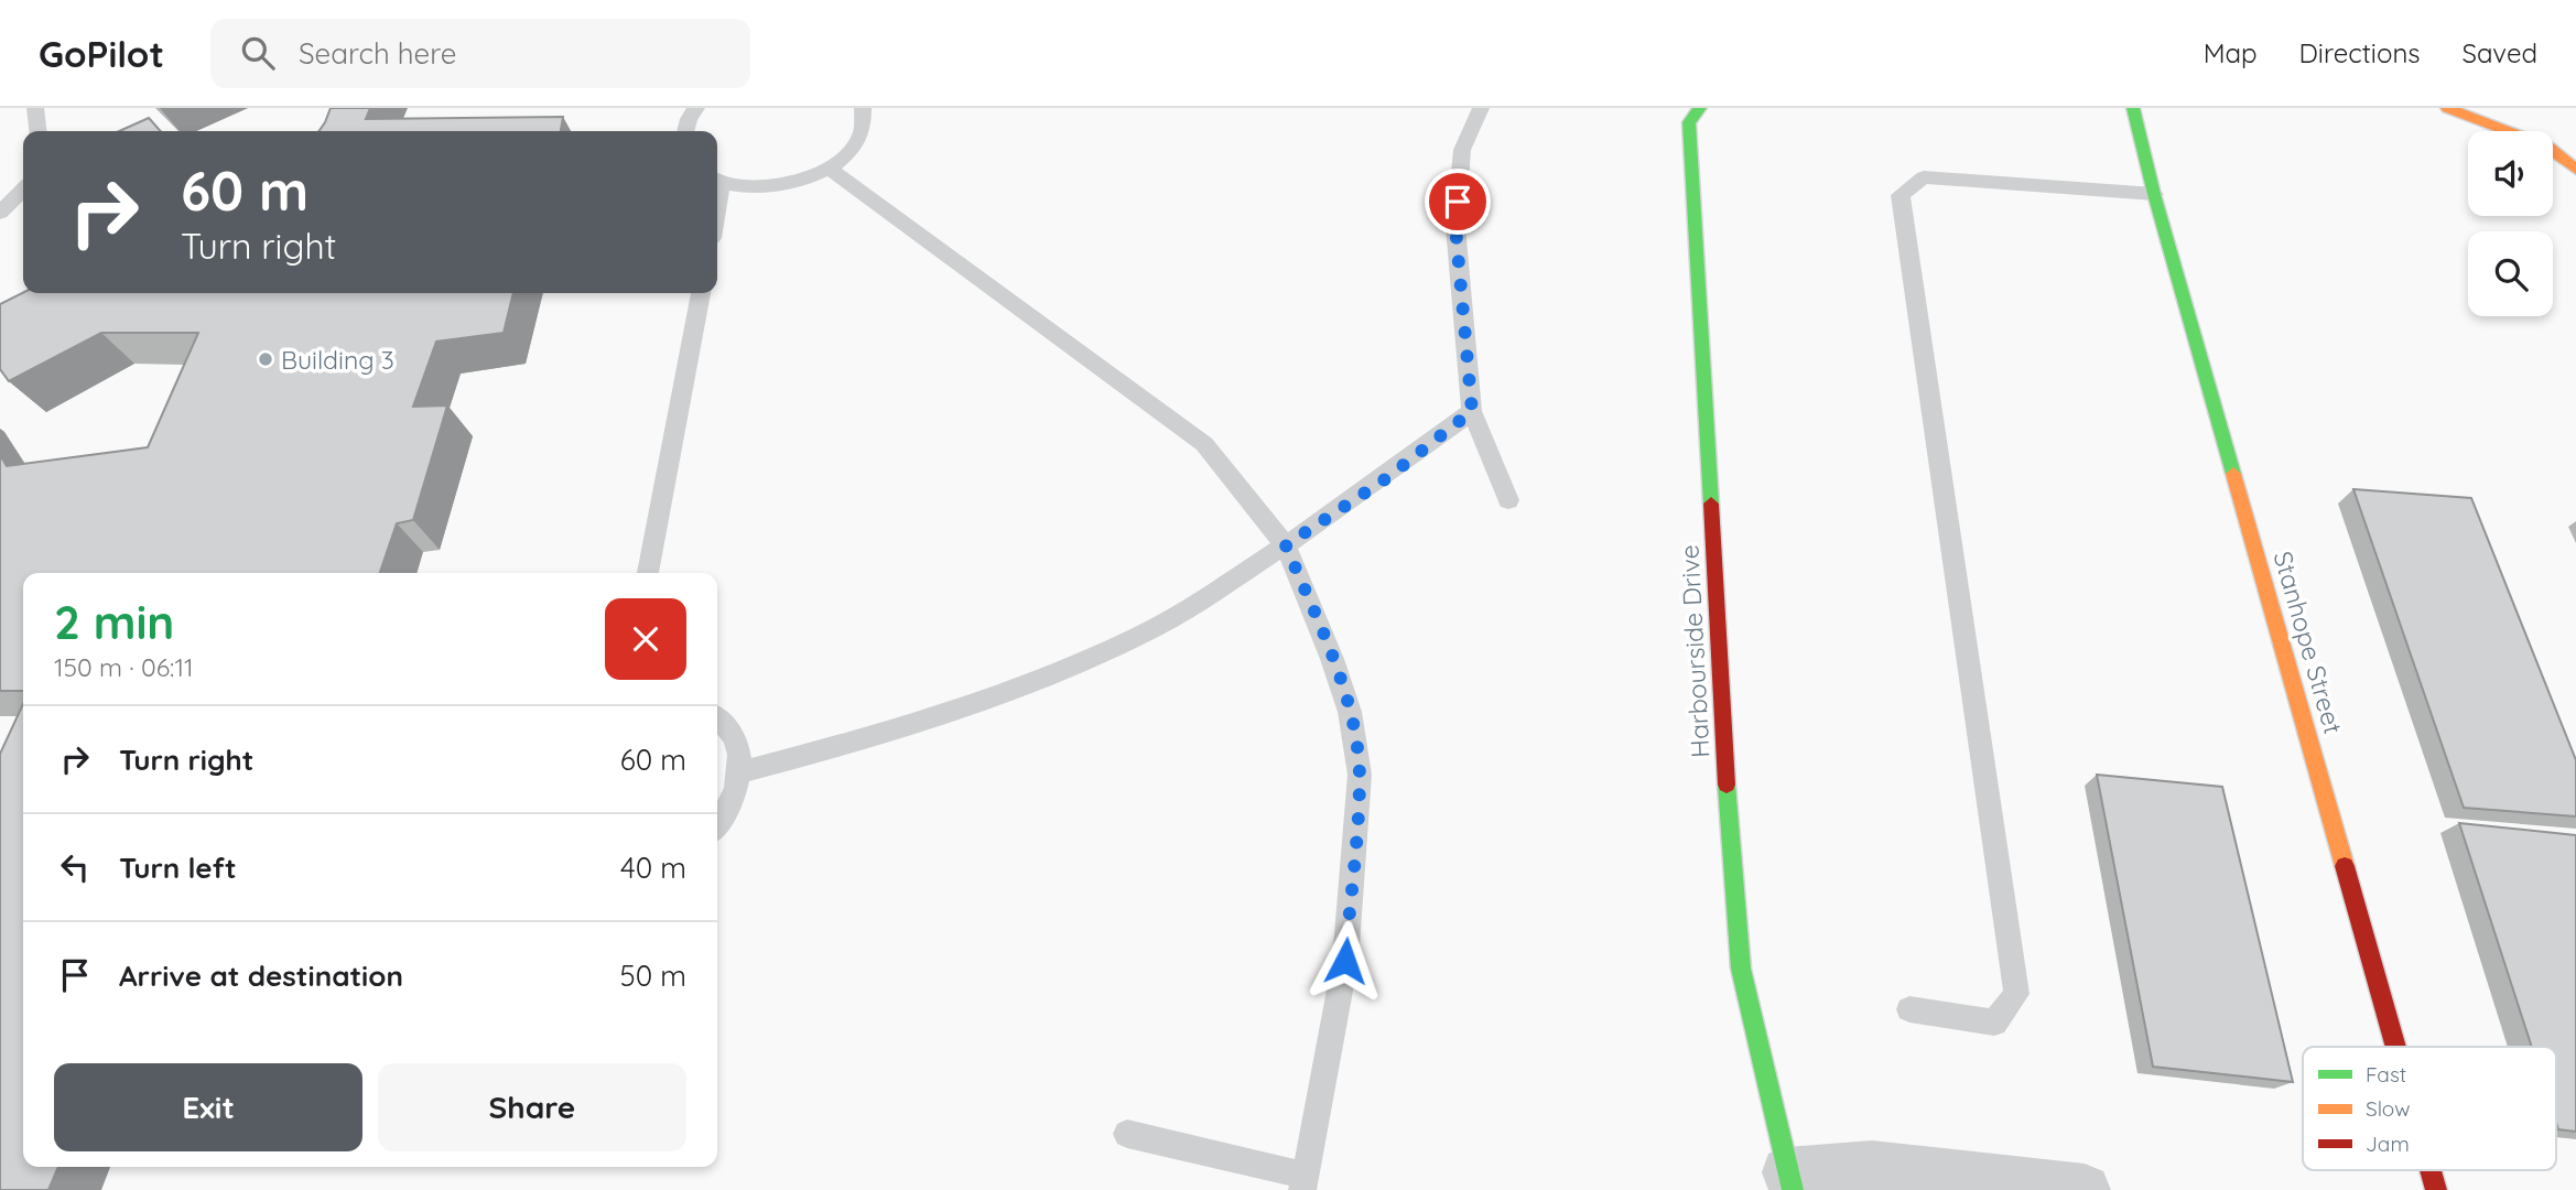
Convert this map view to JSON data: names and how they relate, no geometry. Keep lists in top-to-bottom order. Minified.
{"streets":{"street":["Stanhope Street","Harbourside Drive"]},"places":["Building 3"],"legend":["Fast","Slow","Jam"],"page":{"header":"GoPilot","search":"Search here","nav":["Map","Directions","Saved"],"turn":["60 m","Turn right"],"heading":["2 min","150 m · 06:11"],"list":[{"name":"Turn right","value":"60 m"},{"name":"Turn left","value":"40 m"},{"name":"Arrive at destination","value":"50 m"}],"buttons":["Exit","Share"]}}
